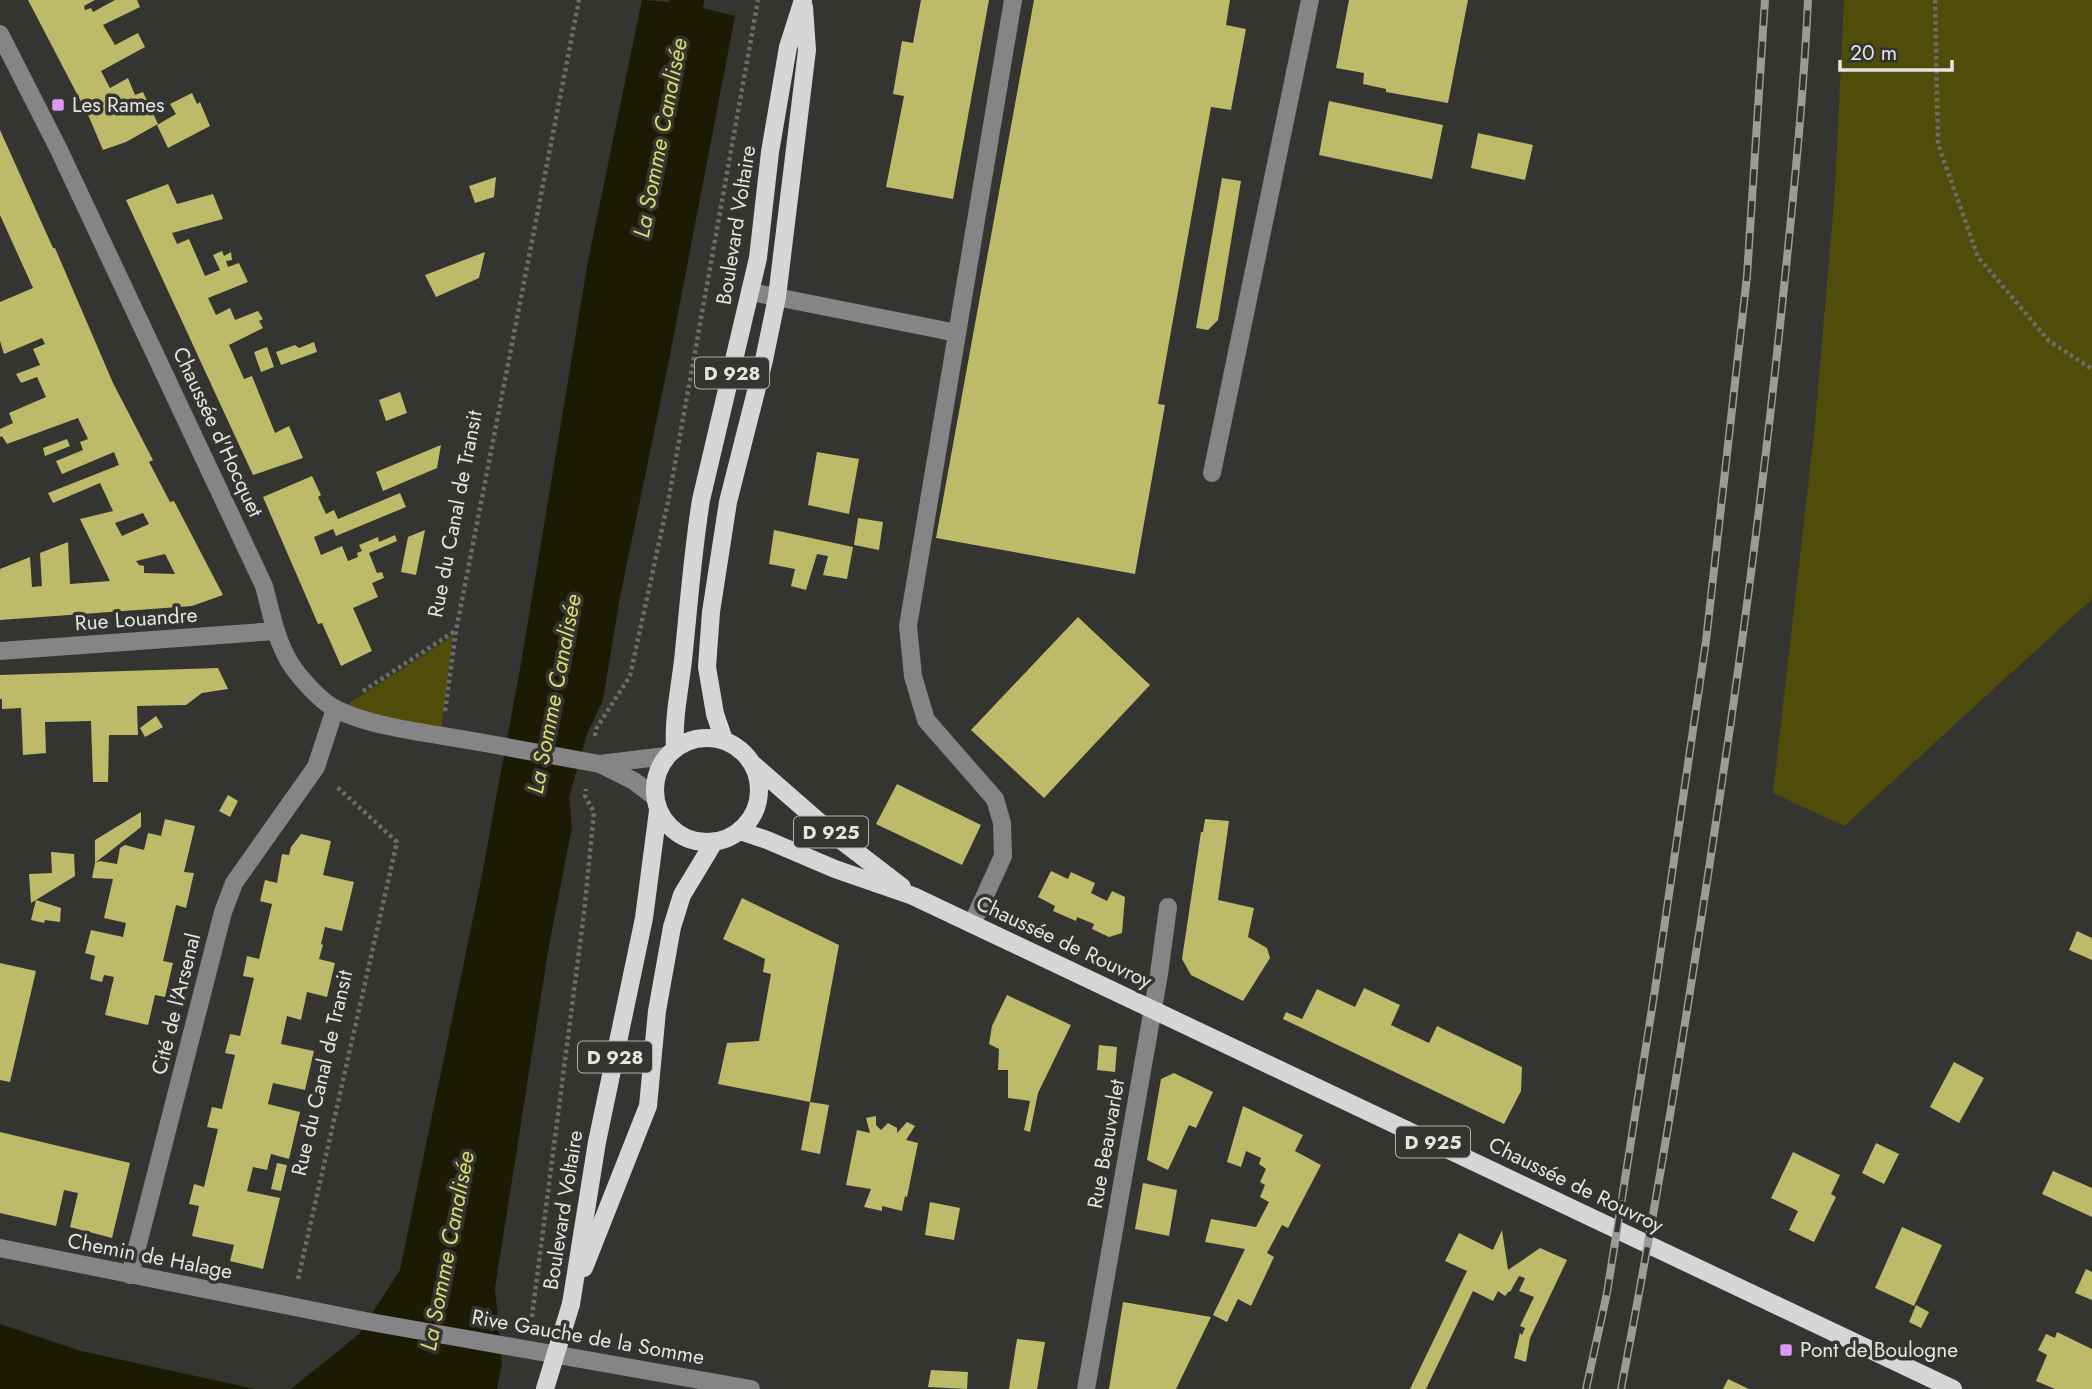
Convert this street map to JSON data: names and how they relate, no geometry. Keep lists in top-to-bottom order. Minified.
{"streets":{"main road":["Boulevard Voltaire","D 928","D 925","Chaussée de Rouvroy"],"street":["Chaussée d'Hocquet","Rue Louandre","Cité de l'Arsenal","Rue Beauvarlet","Chemin de Halage","Rive Gauche de la Somme"],"path":["Rue du Canal de Transit"]},"crossings":[["Boulevard Voltaire","D 928"],["Boulevard Voltaire","Chaussée de Rouvroy"],["Chaussée d'Hocquet","Rue du Canal de Transit"],["Chaussée d'Hocquet","Rue Louandre"],["Rue du Canal de Transit","Cité de l'Arsenal"],["Rue du Canal de Transit","Chemin de Halage"],["Rue du Canal de Transit","Rive Gauche de la Somme"],["Chaussée de Rouvroy","Rue Beauvarlet"],["Cité de l'Arsenal","Chemin de Halage"],["Chemin de Halage","Rive Gauche de la Somme"]],"water":["La Somme Canalisée"],"places":{"transit":["Les Rames","Pont de Boulogne"]},"scale_bar":"20 m"}
